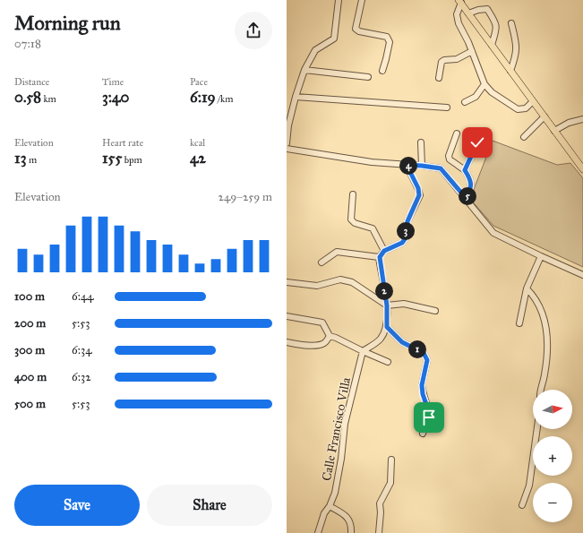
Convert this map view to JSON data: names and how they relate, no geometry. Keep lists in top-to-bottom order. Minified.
{"streets":{"street":["Calle Francisco Villa"]},"north":"right","page":{"heading":["Morning run","07:18"],"stats":[["Distance","0.58 km"],["Time","3:40"],["Pace","6:19 /km"],["Elevation","13 m"],["Heart rate","155 bpm"],["kcal","42"]],"pins":["4","5","3","2","1"],"chart":["Elevation","249–259 m"],"list":[{"name":"100 m","note":"6:44"},{"name":"200 m","note":"5:53"},{"name":"300 m","note":"6:34"},{"name":"400 m","note":"6:32"},{"name":"500 m","note":"5:53"}],"map_buttons":["+","−"],"buttons":["Save","Share"]}}
